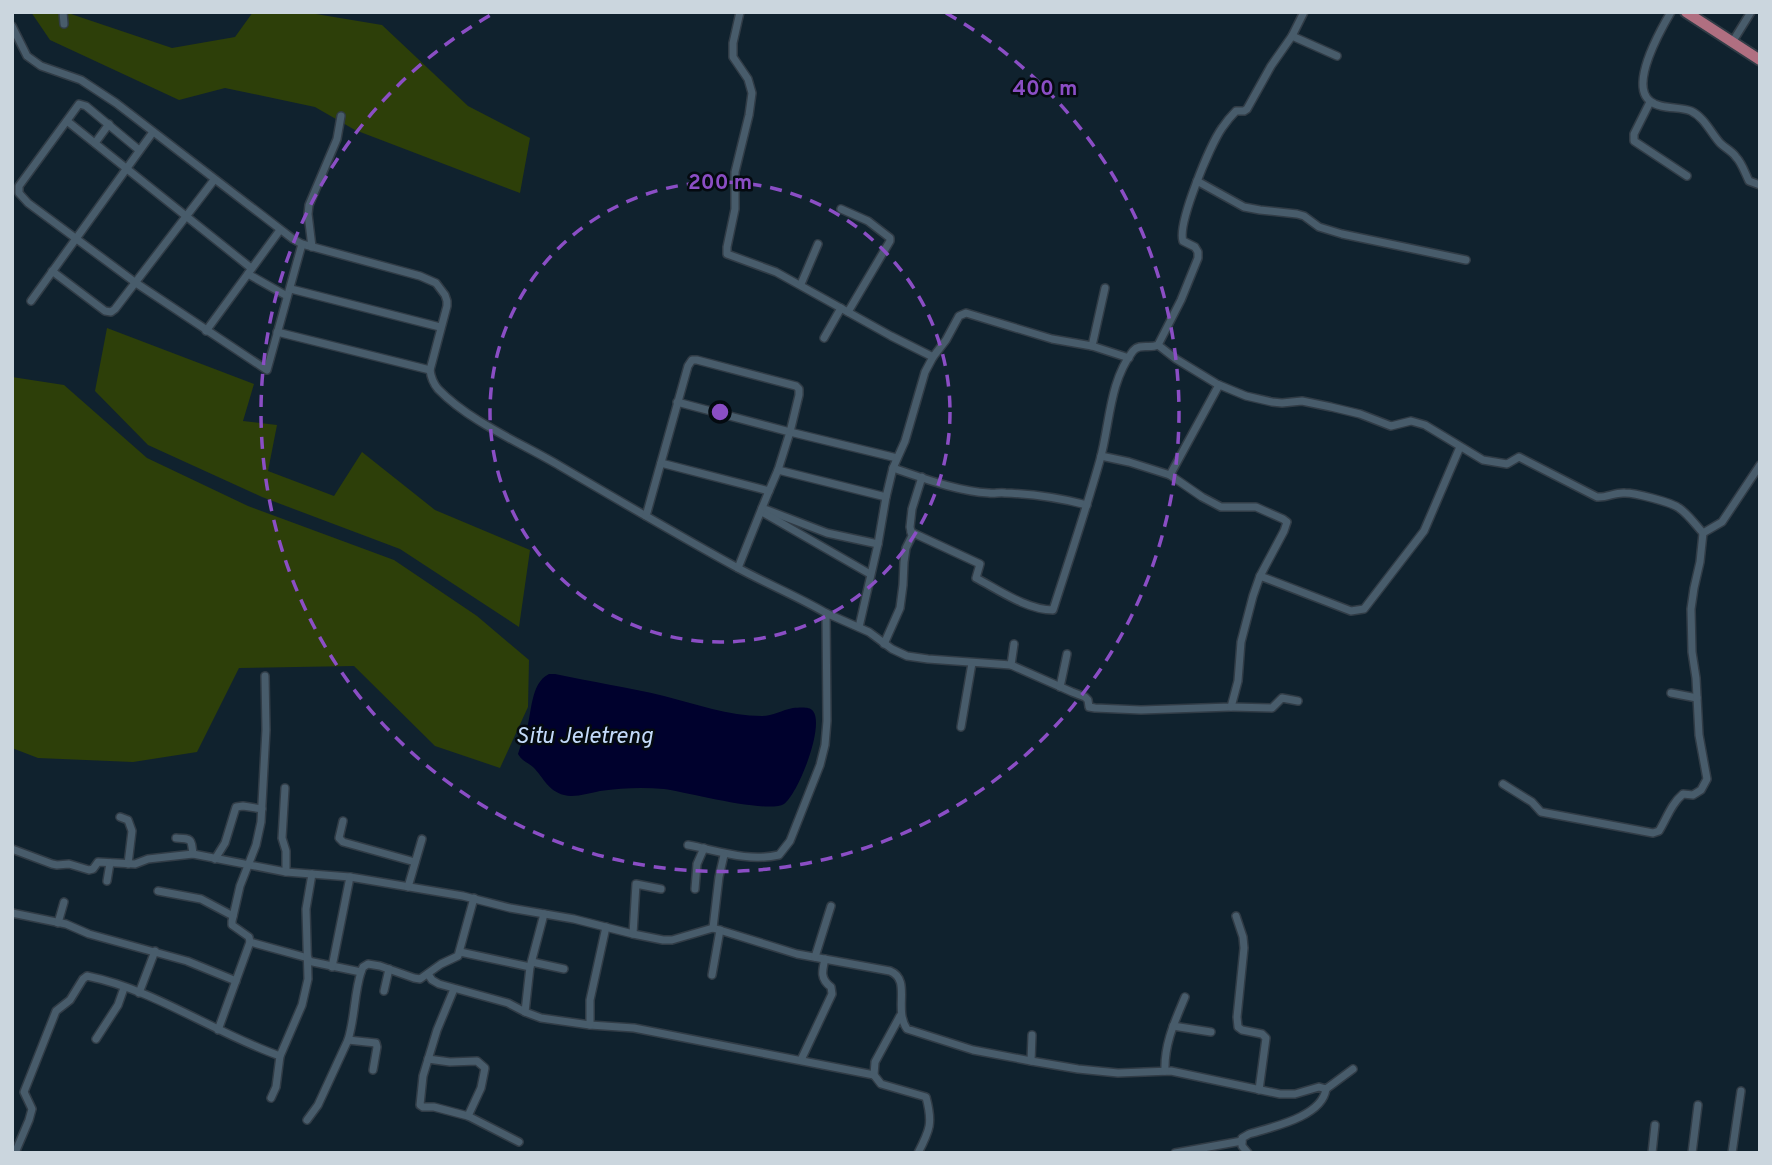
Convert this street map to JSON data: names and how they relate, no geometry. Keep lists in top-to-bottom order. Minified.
{"water":["Situ Jeletreng"],"rings":["400 m","200 m"]}
